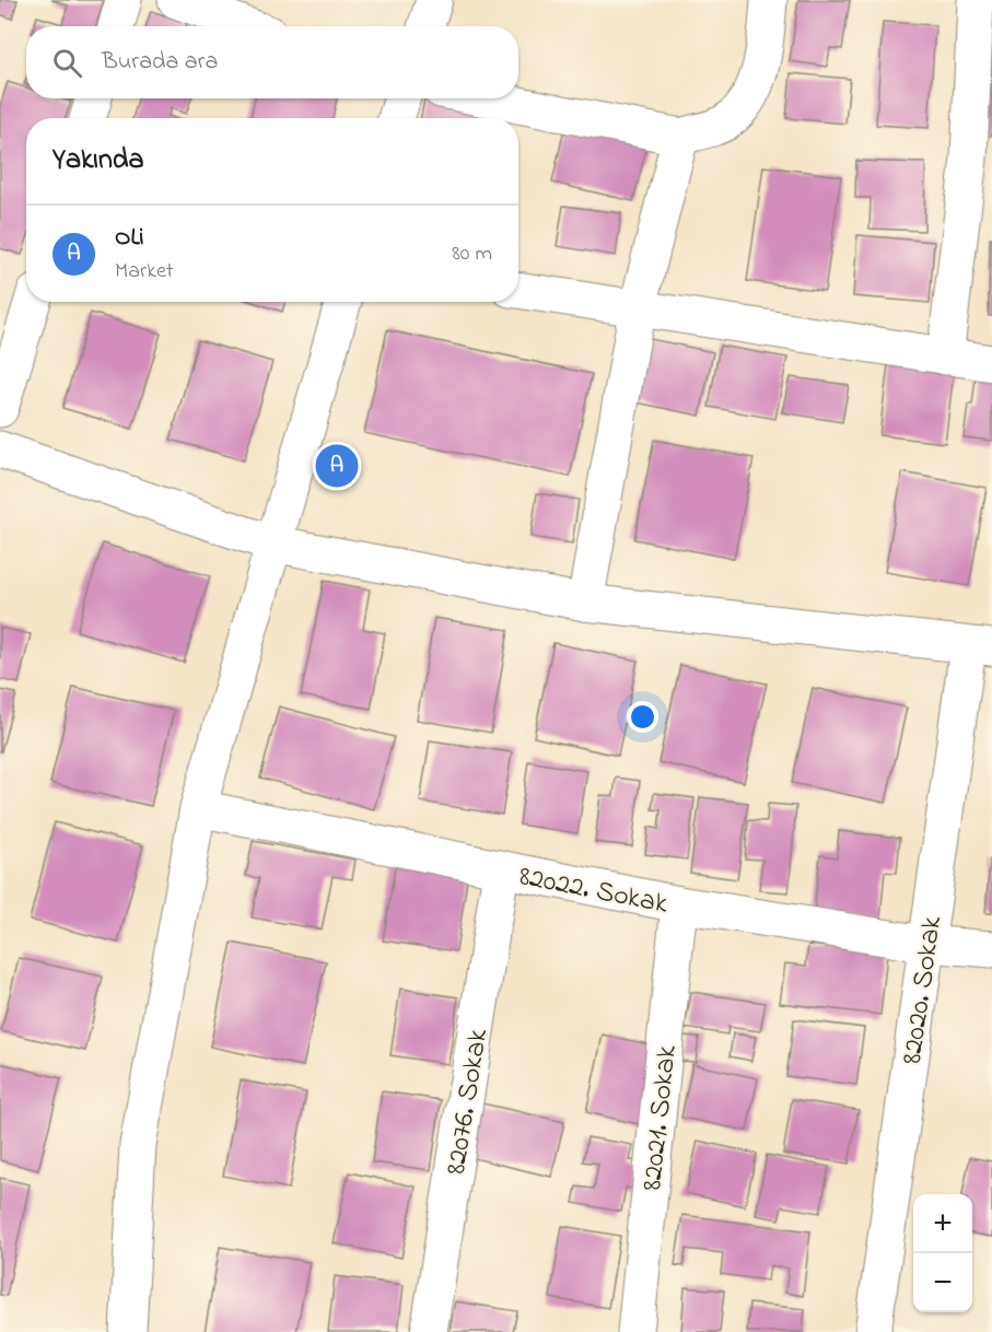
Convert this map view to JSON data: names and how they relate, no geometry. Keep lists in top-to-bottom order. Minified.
{"streets":{"street":["82022. Sokak","82020. Sokak","82076. Sokak","82021. Sokak"]},"crossings":[["82022. Sokak","82020. Sokak"],["82022. Sokak","82076. Sokak"],["82022. Sokak","82021. Sokak"]],"page":{"search":"Burada ara","heading":"Yakında","list":[{"mark":"A","name":"OLi","note":"Market","value":"80 m"}],"pins":"A","map_buttons":["+","−"]}}
